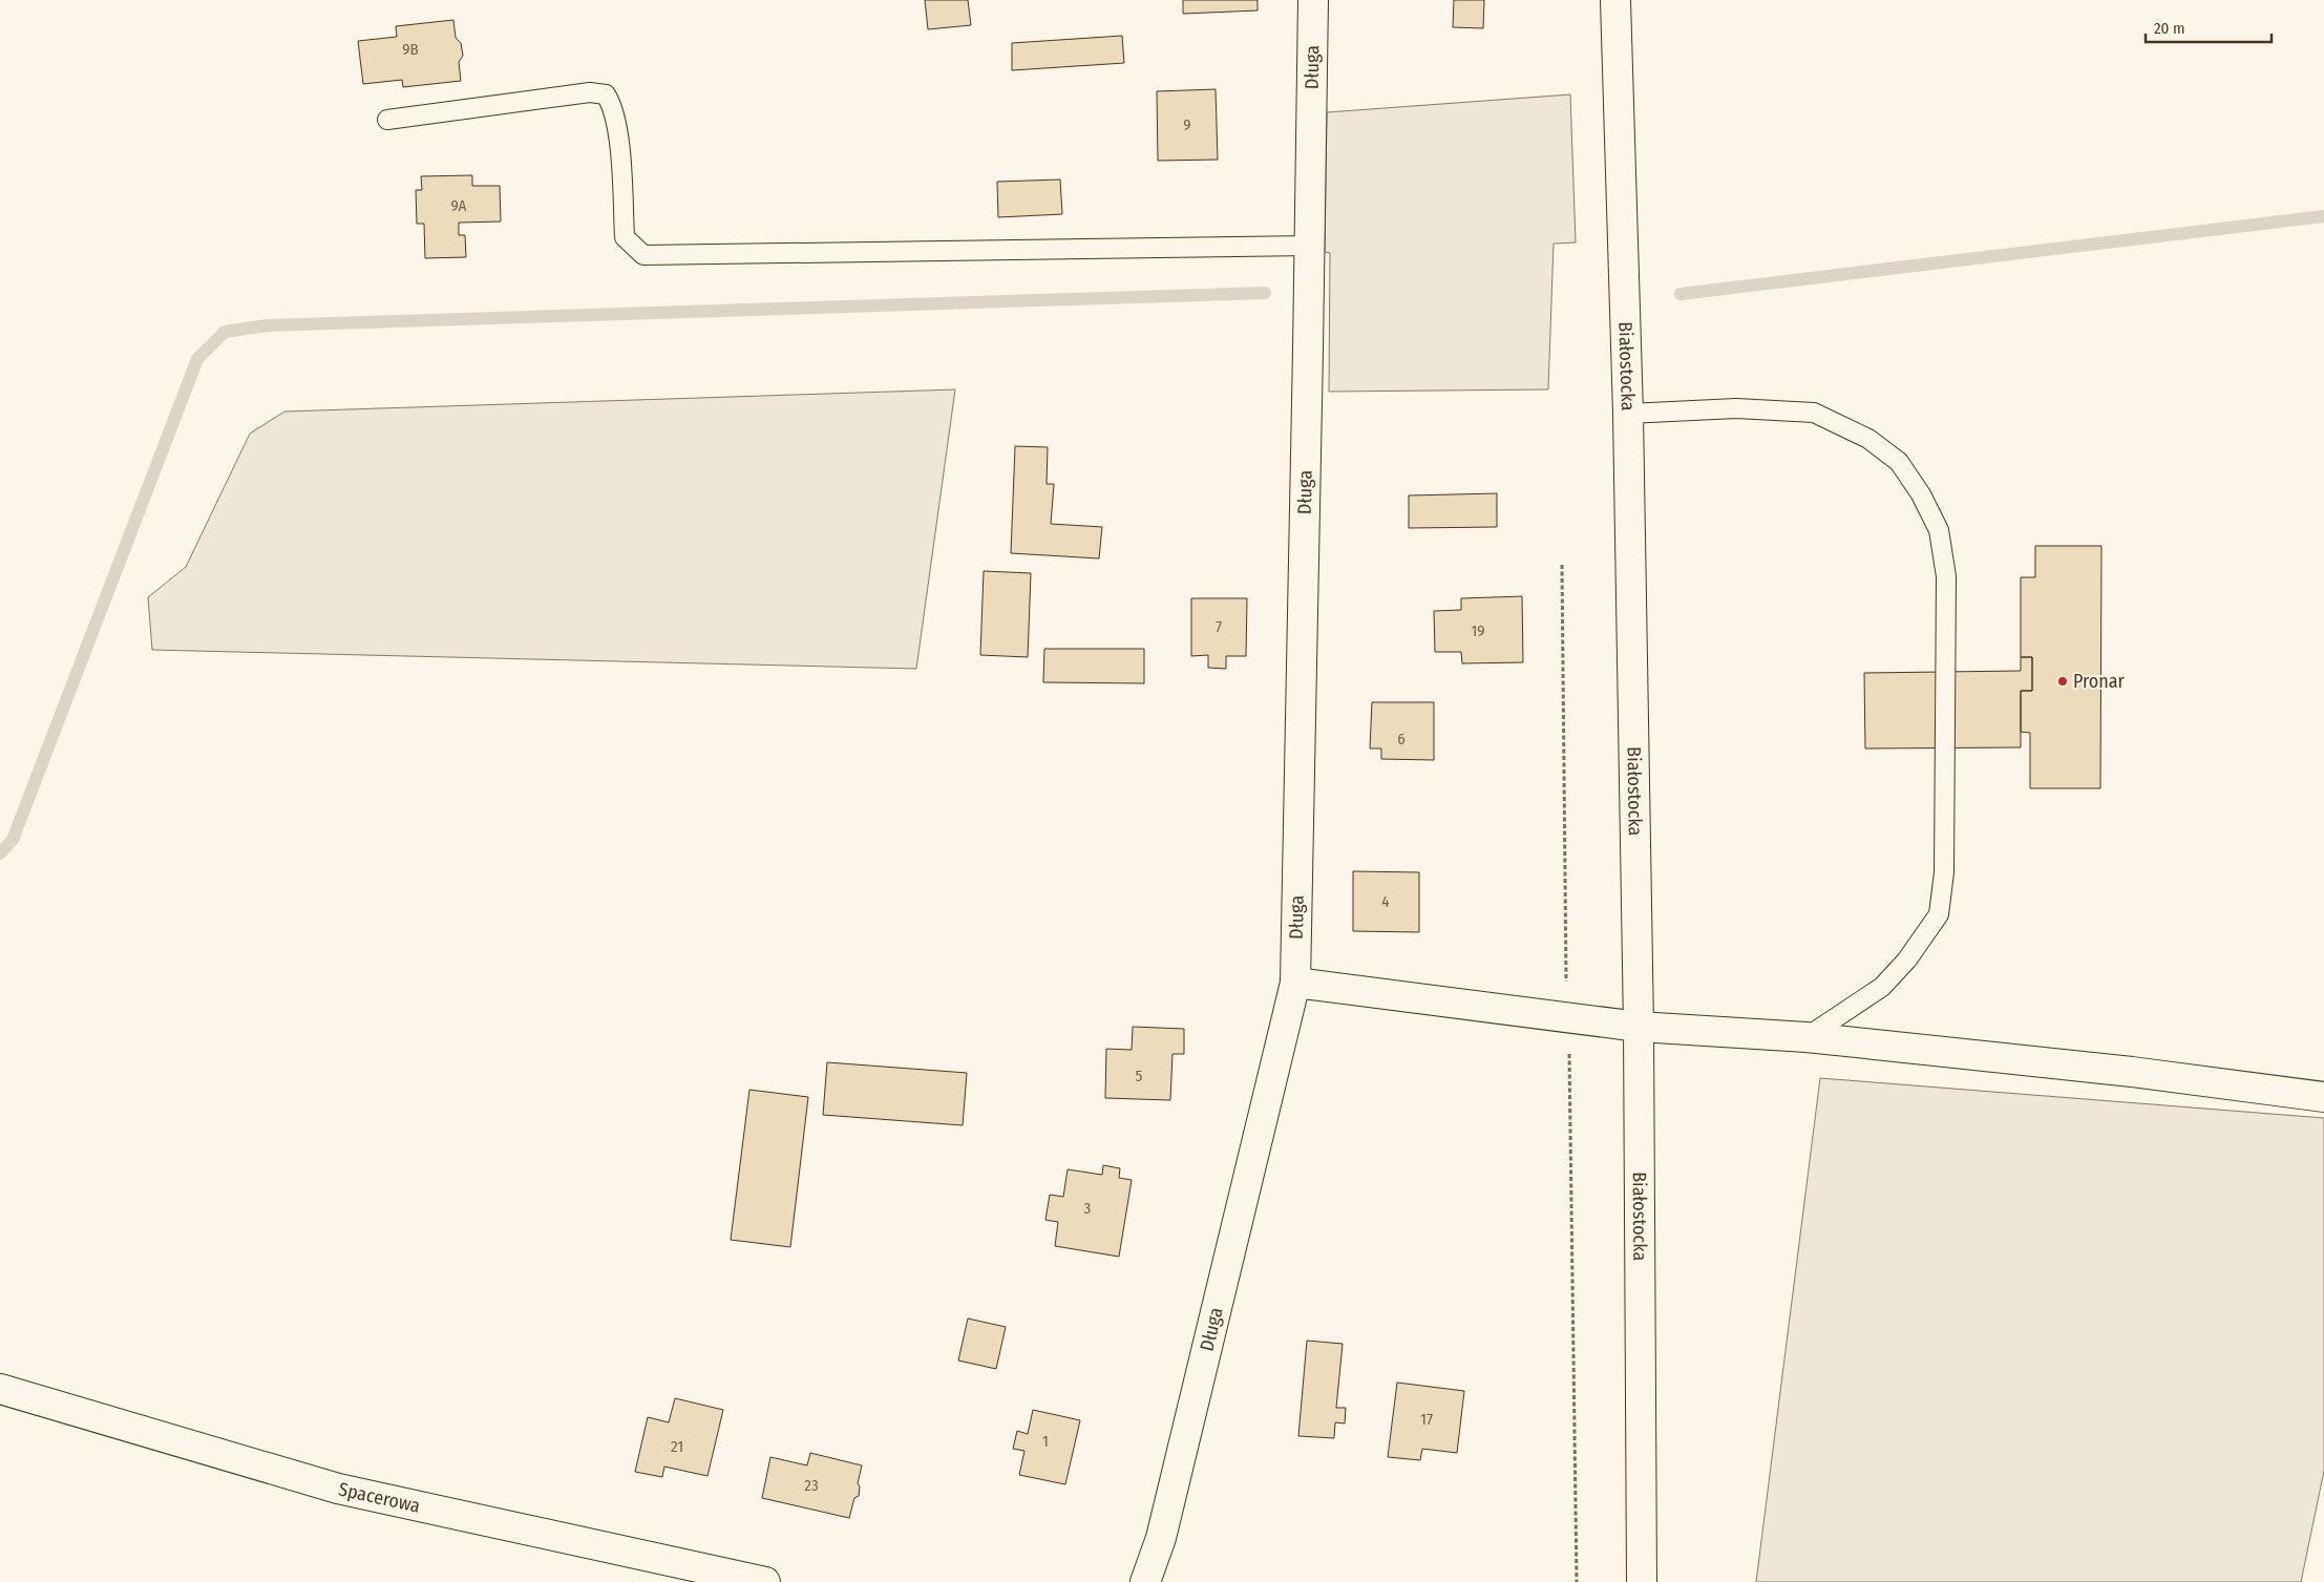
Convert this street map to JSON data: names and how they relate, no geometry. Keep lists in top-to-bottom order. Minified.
{"streets":{"street":["Długa","Białostocka","Spacerowa"]},"places":["Pronar"],"house_numbers":["9B","9","9A","7","19","6","4","5","3","17","1","21","23"],"scale_bar":"20 m"}
